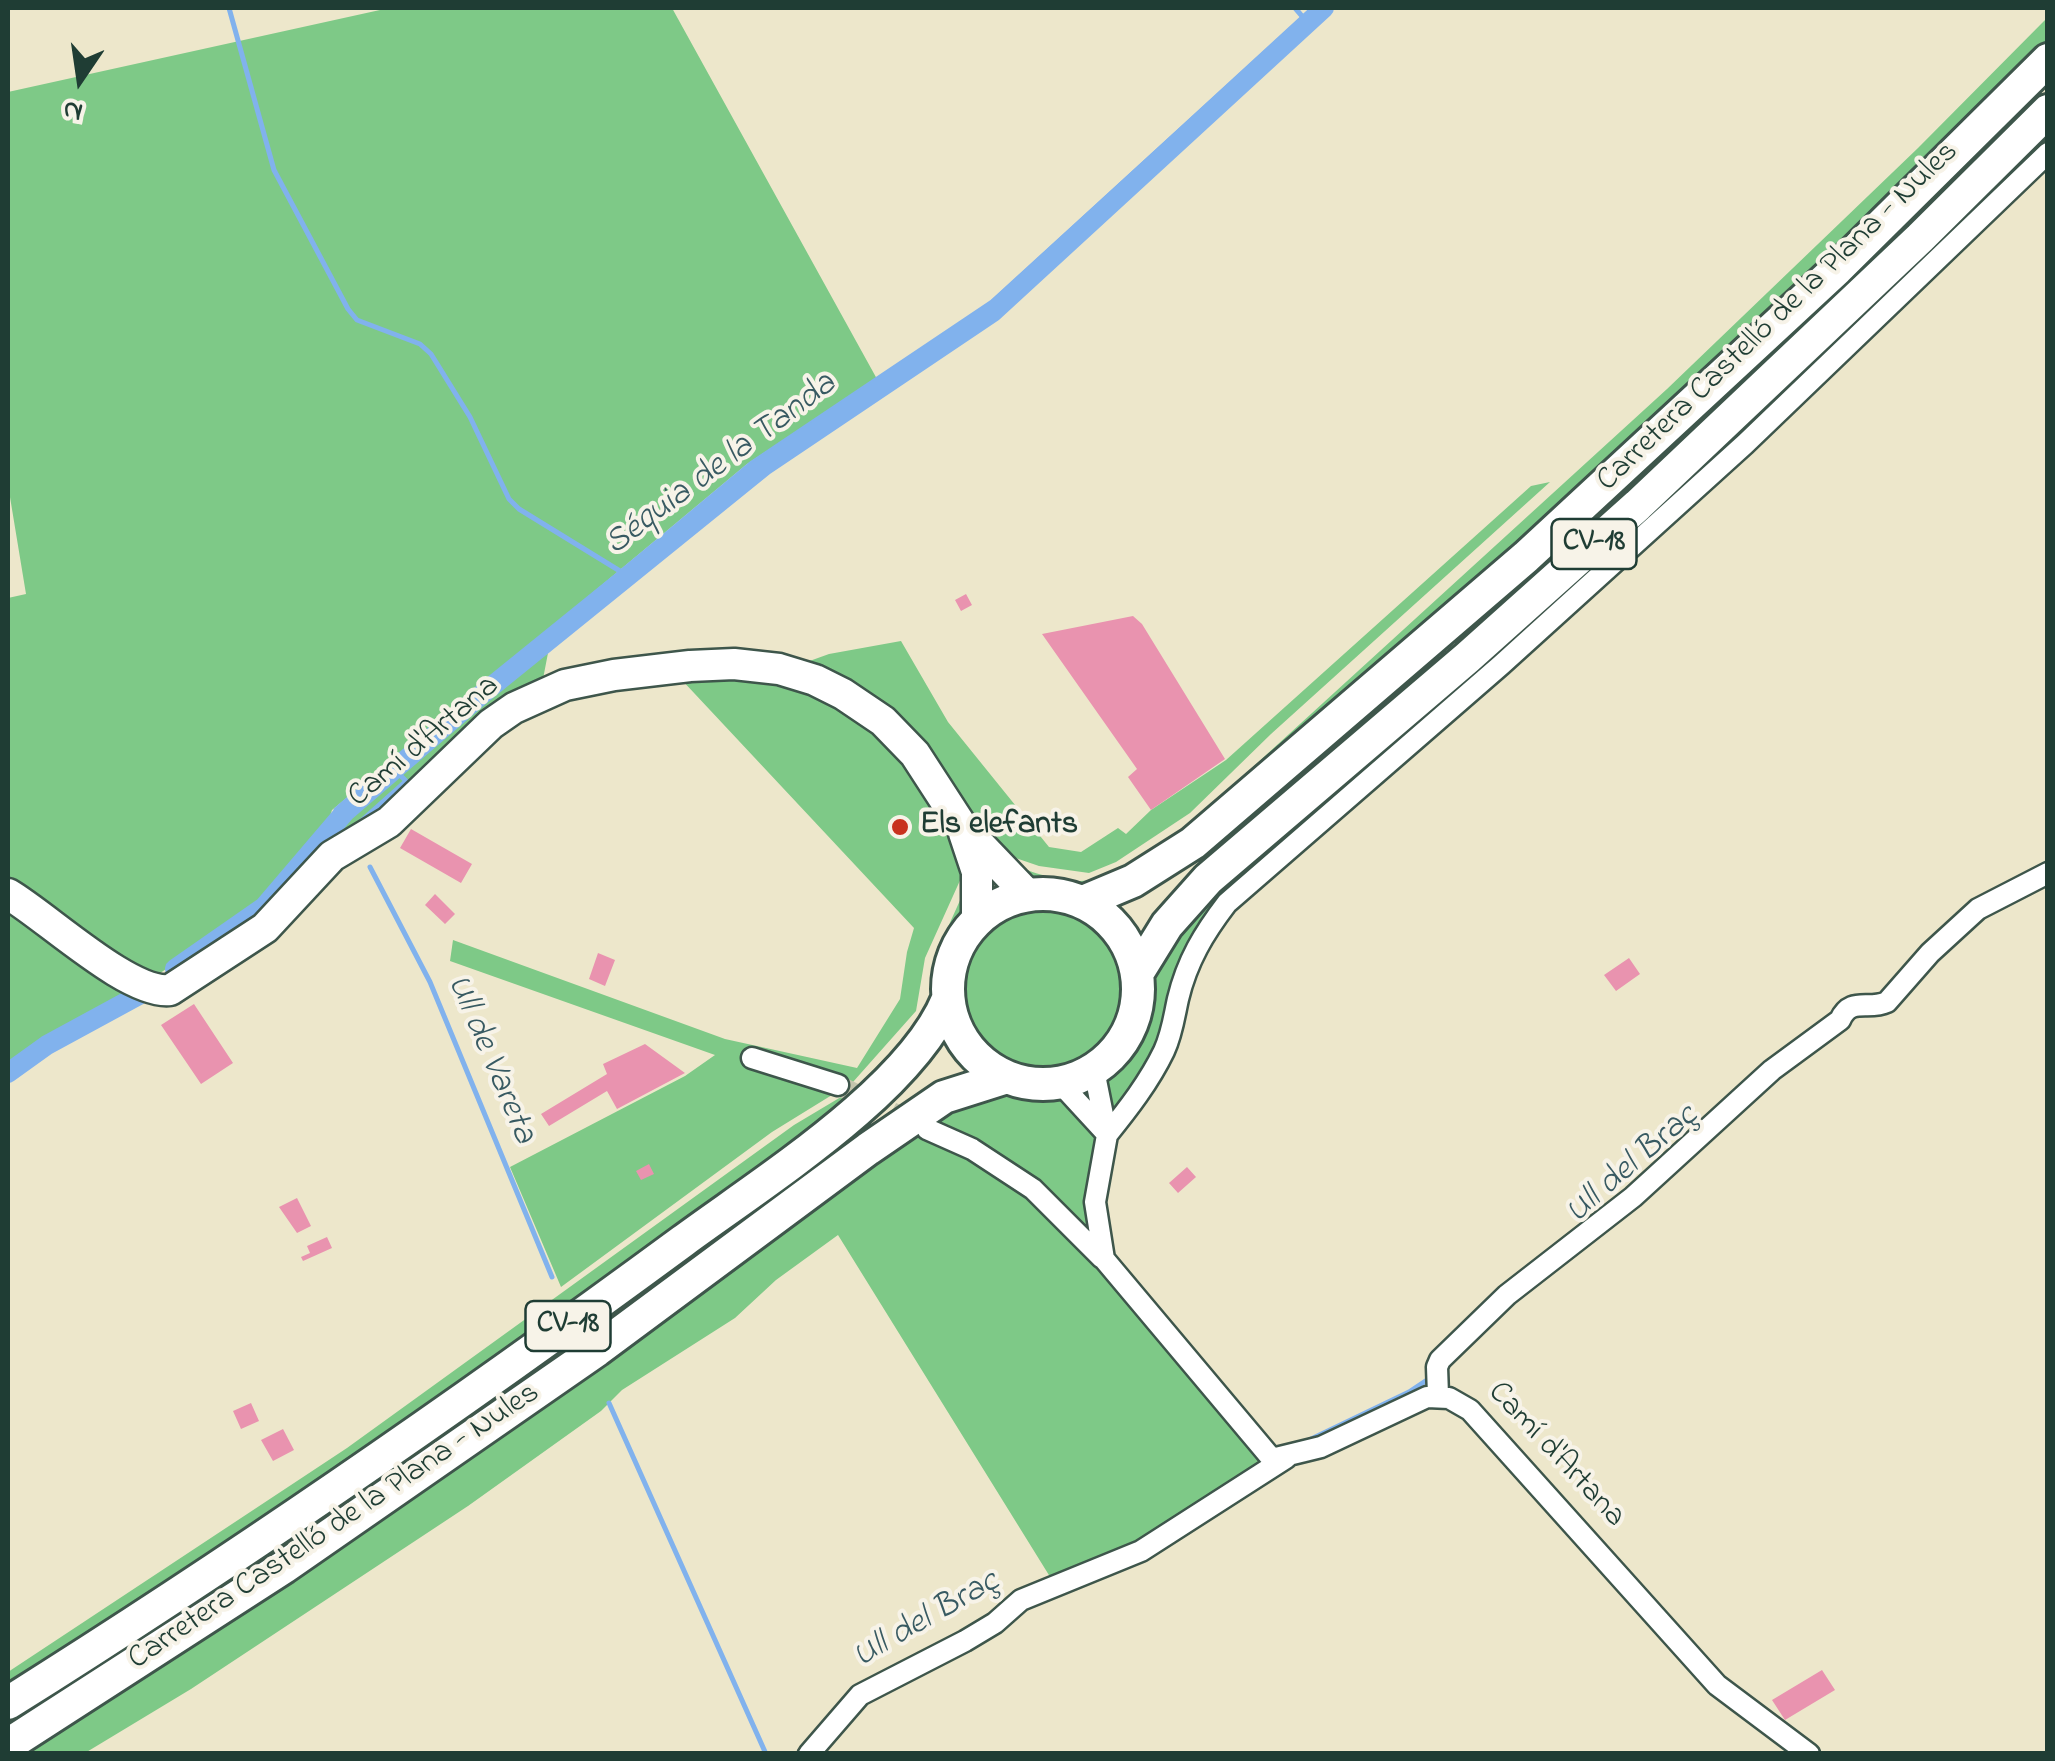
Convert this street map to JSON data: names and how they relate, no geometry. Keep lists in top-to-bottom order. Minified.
{"streets":{"main road":["Carretera Castelló de la Plana - Nules","CV-18"],"street":["Camí d'Artana"]},"crossings":[["Carretera Castelló de la Plana - Nules","CV-18"],["Carretera Castelló de la Plana - Nules","Camí d'Artana"],["CV-18","Camí d'Artana"]],"water":["Séquia de la Tanda","Ull de Vareta","Ull del Braç"],"places":["Els elefants"],"north":"bottom"}
